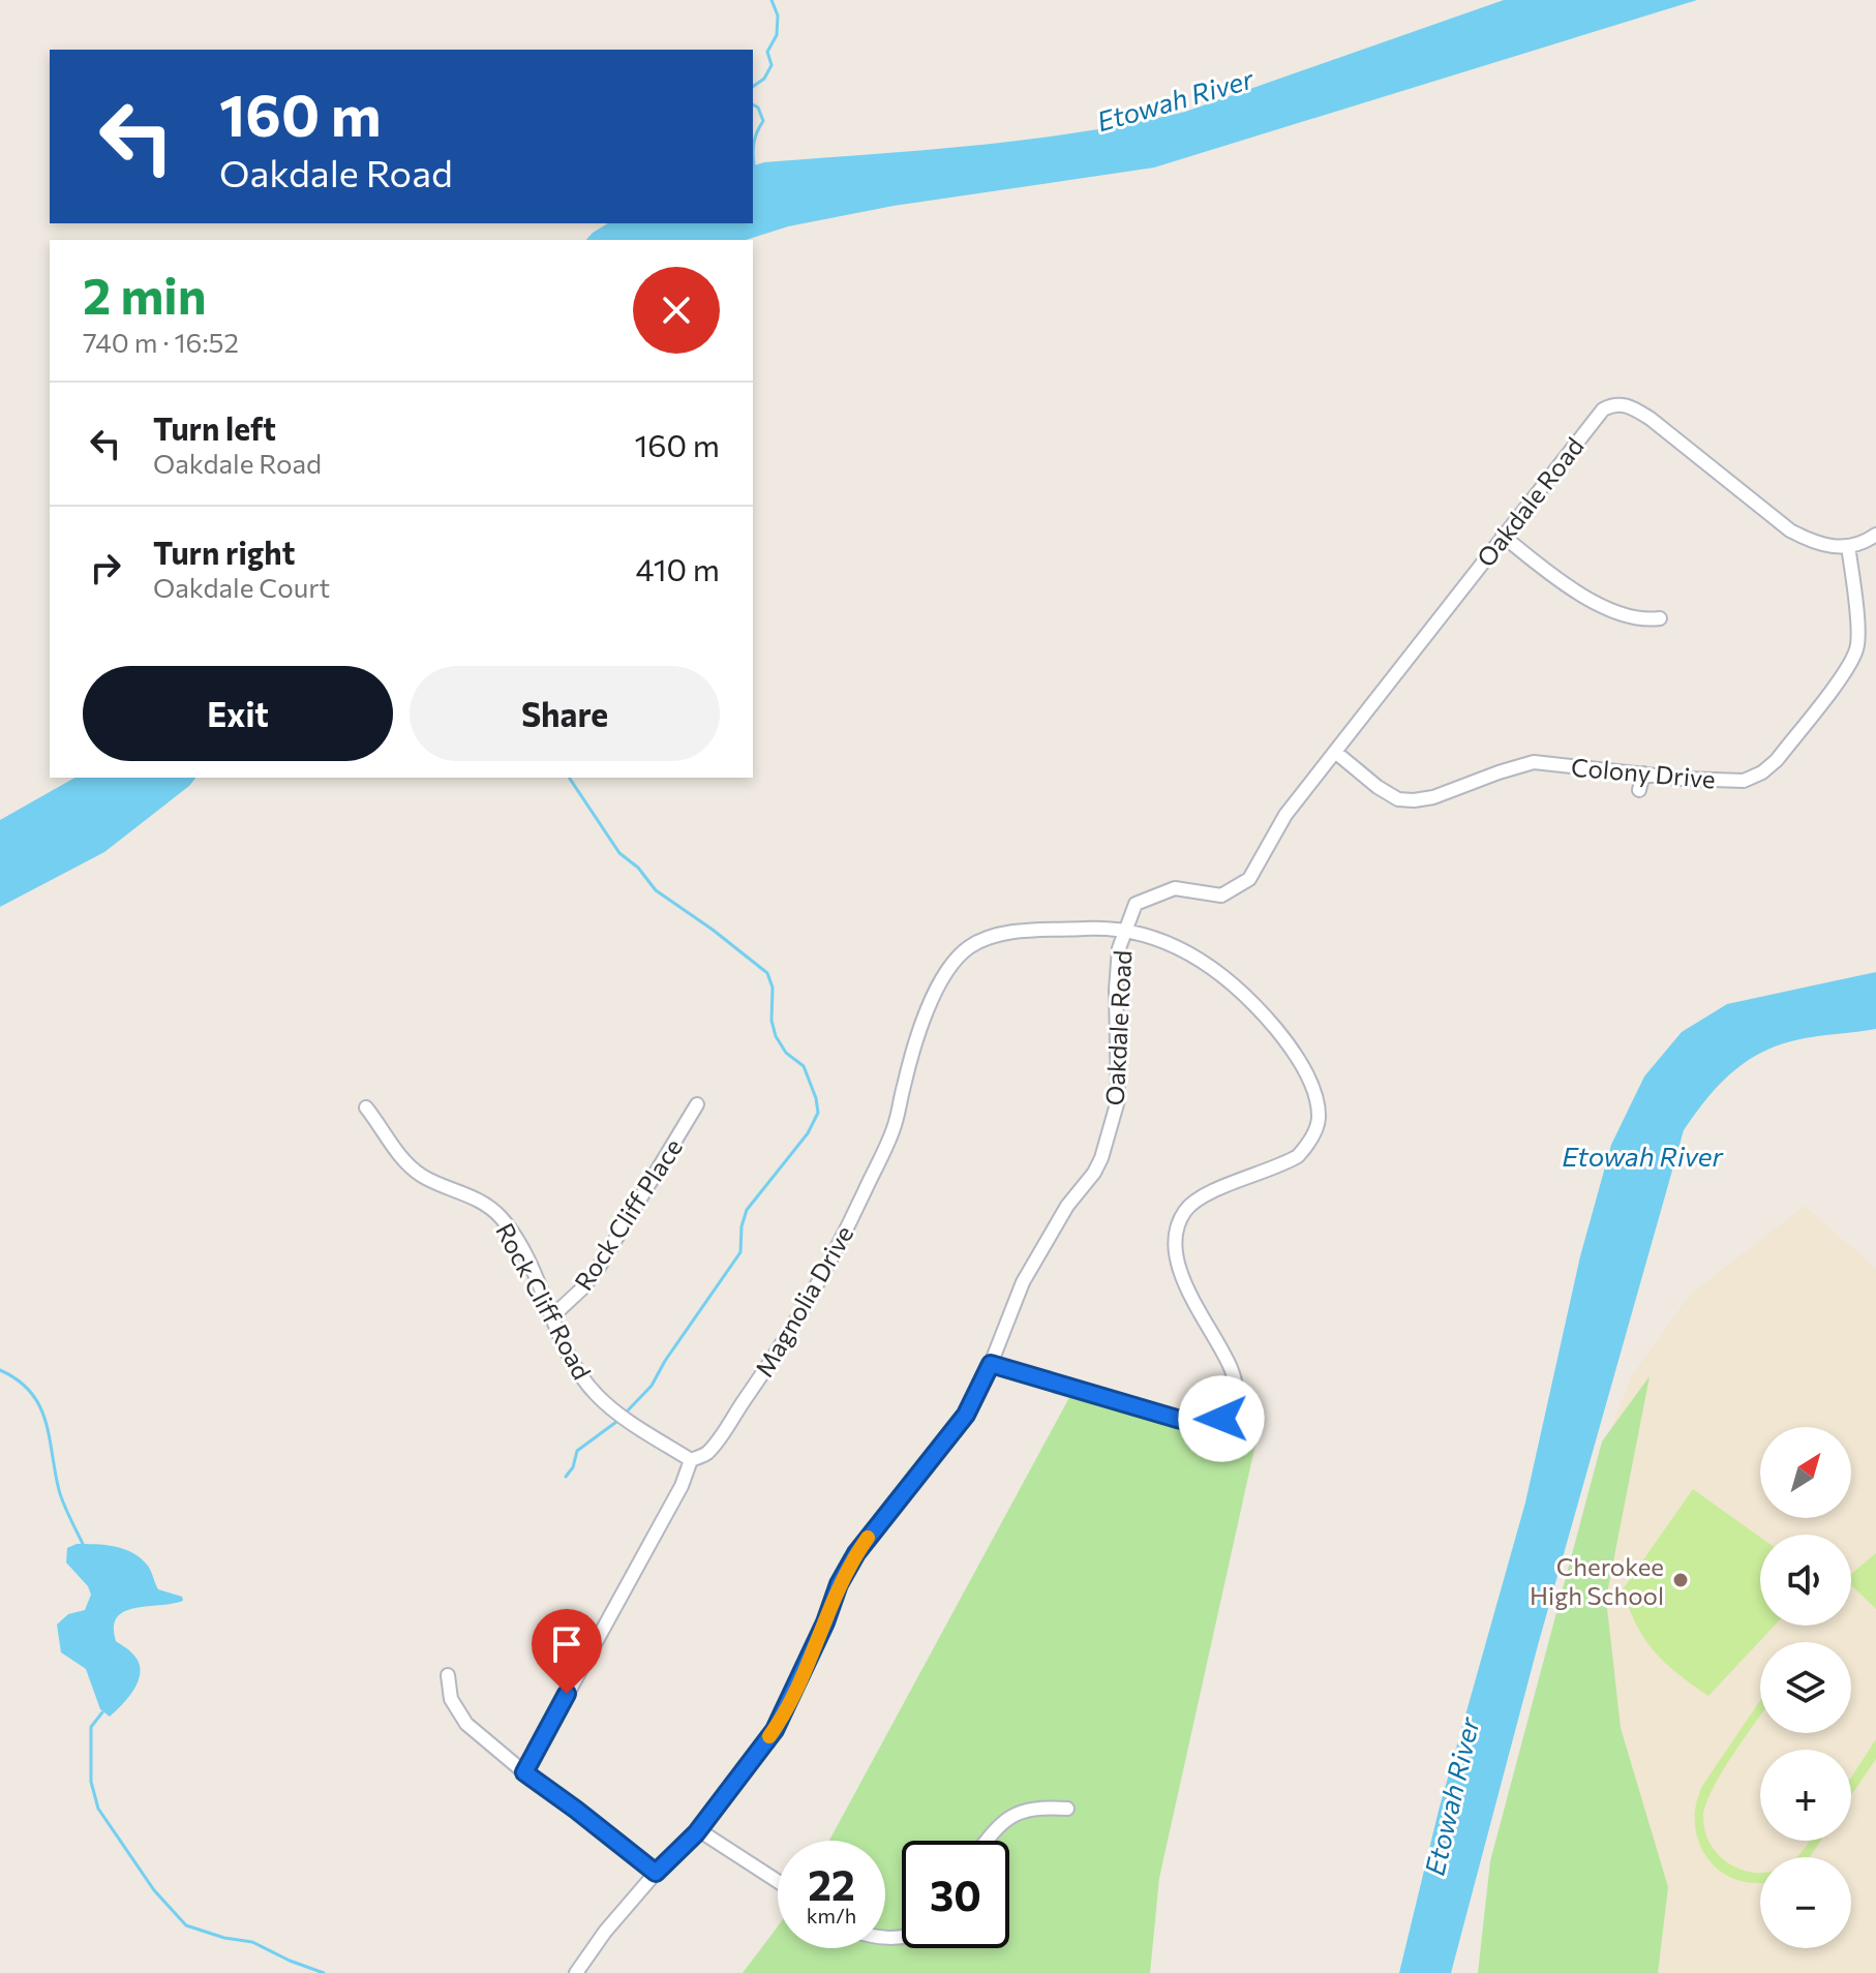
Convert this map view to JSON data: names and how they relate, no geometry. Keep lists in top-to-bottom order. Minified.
{"streets":{"street":["Oakdale Road","Colony Drive","Rock Cliff Place","Rock Cliff Road","Magnolia Drive"]},"crossings":[["Oakdale Road","Colony Drive"],["Oakdale Road","Magnolia Drive"],["Rock Cliff Place","Rock Cliff Road"],["Rock Cliff Road","Magnolia Drive"]],"water":["Etowah River"],"places":["Cherokee High School"],"north":"top right","page":{"turn":["160 m","Oakdale Road"],"heading":["2 min","740 m · 16:52"],"list":[{"name":"Turn left","note":"Oakdale Road","value":"160 m"},{"name":"Turn right","note":"Oakdale Court","value":"410 m"}],"buttons":["Exit","Share"],"map_buttons":["+","−"],"speed":"22 km/h","limit":"30"}}
